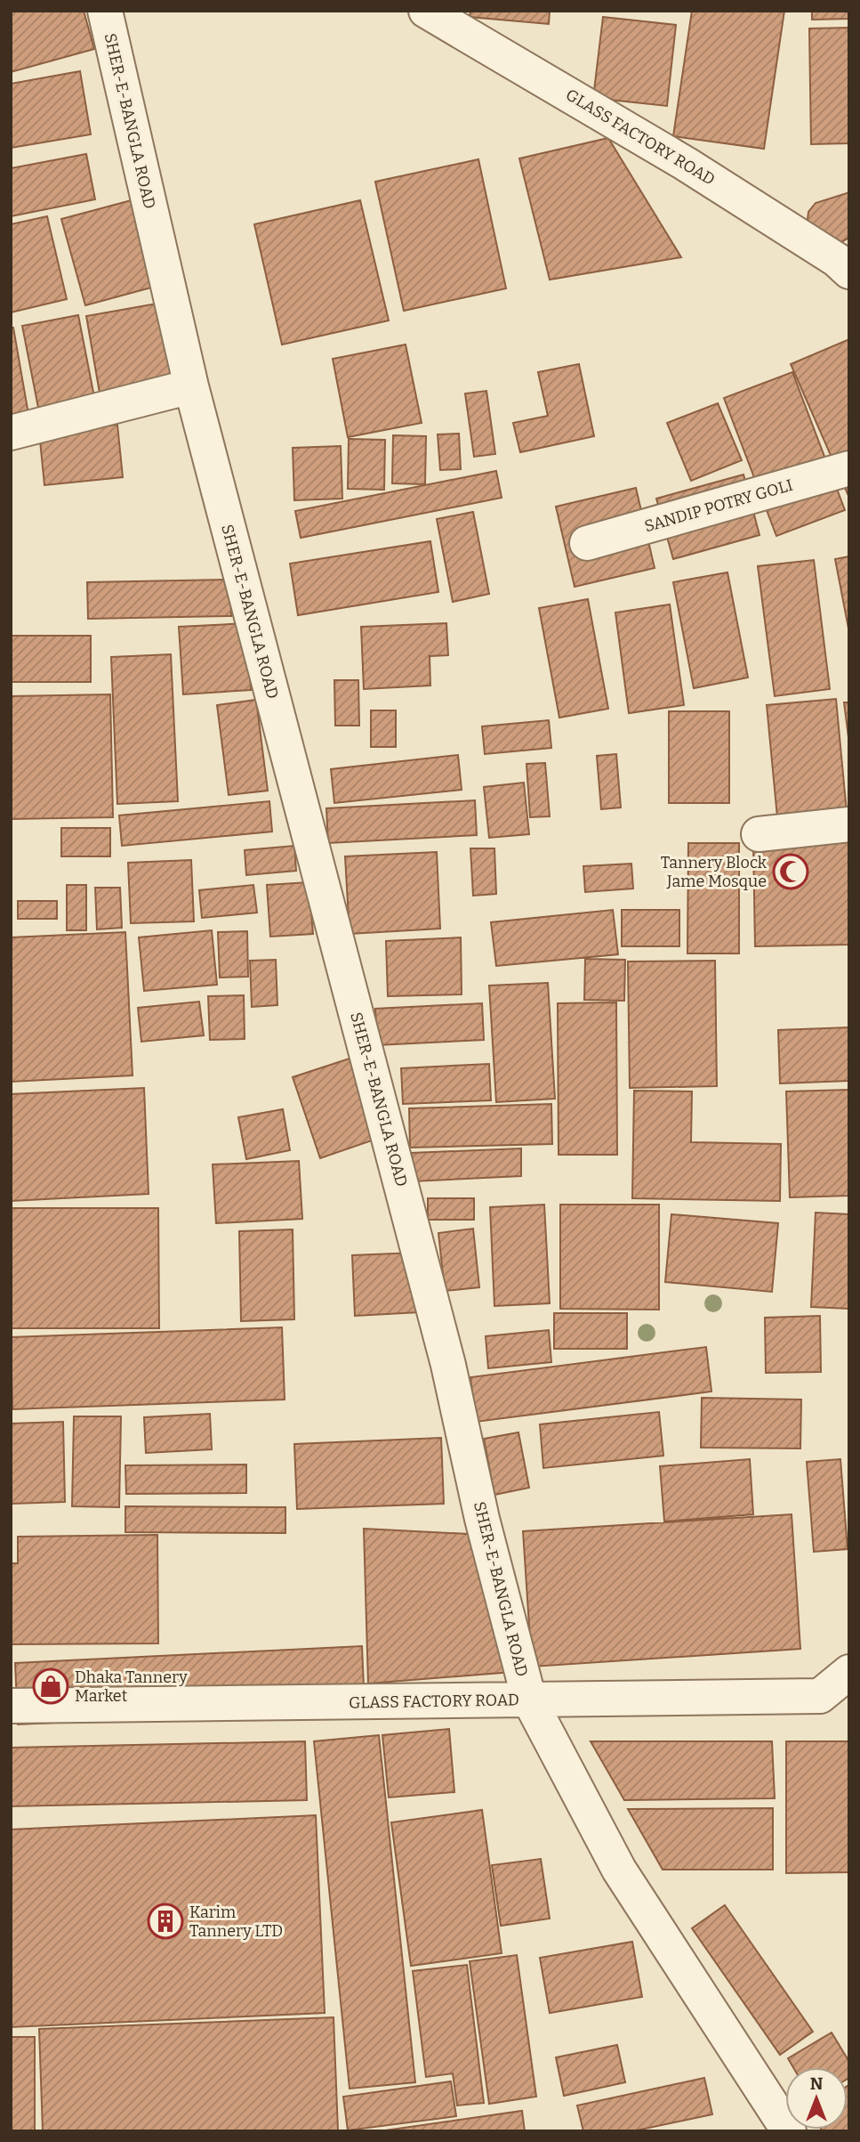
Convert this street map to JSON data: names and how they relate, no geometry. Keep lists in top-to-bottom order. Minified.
{"streets":{"street":["SHER-E-BANGLA ROAD","GLASS FACTORY ROAD","SANDIP POTRY GOLI"]},"crossings":[["SHER-E-BANGLA ROAD","GLASS FACTORY ROAD"]],"places":{"mosque":["Tannery Block Jame Mosque"],"shop":["Dhaka Tannery Market"],"building":["Karim Tannery LTD"]},"north":"top"}
